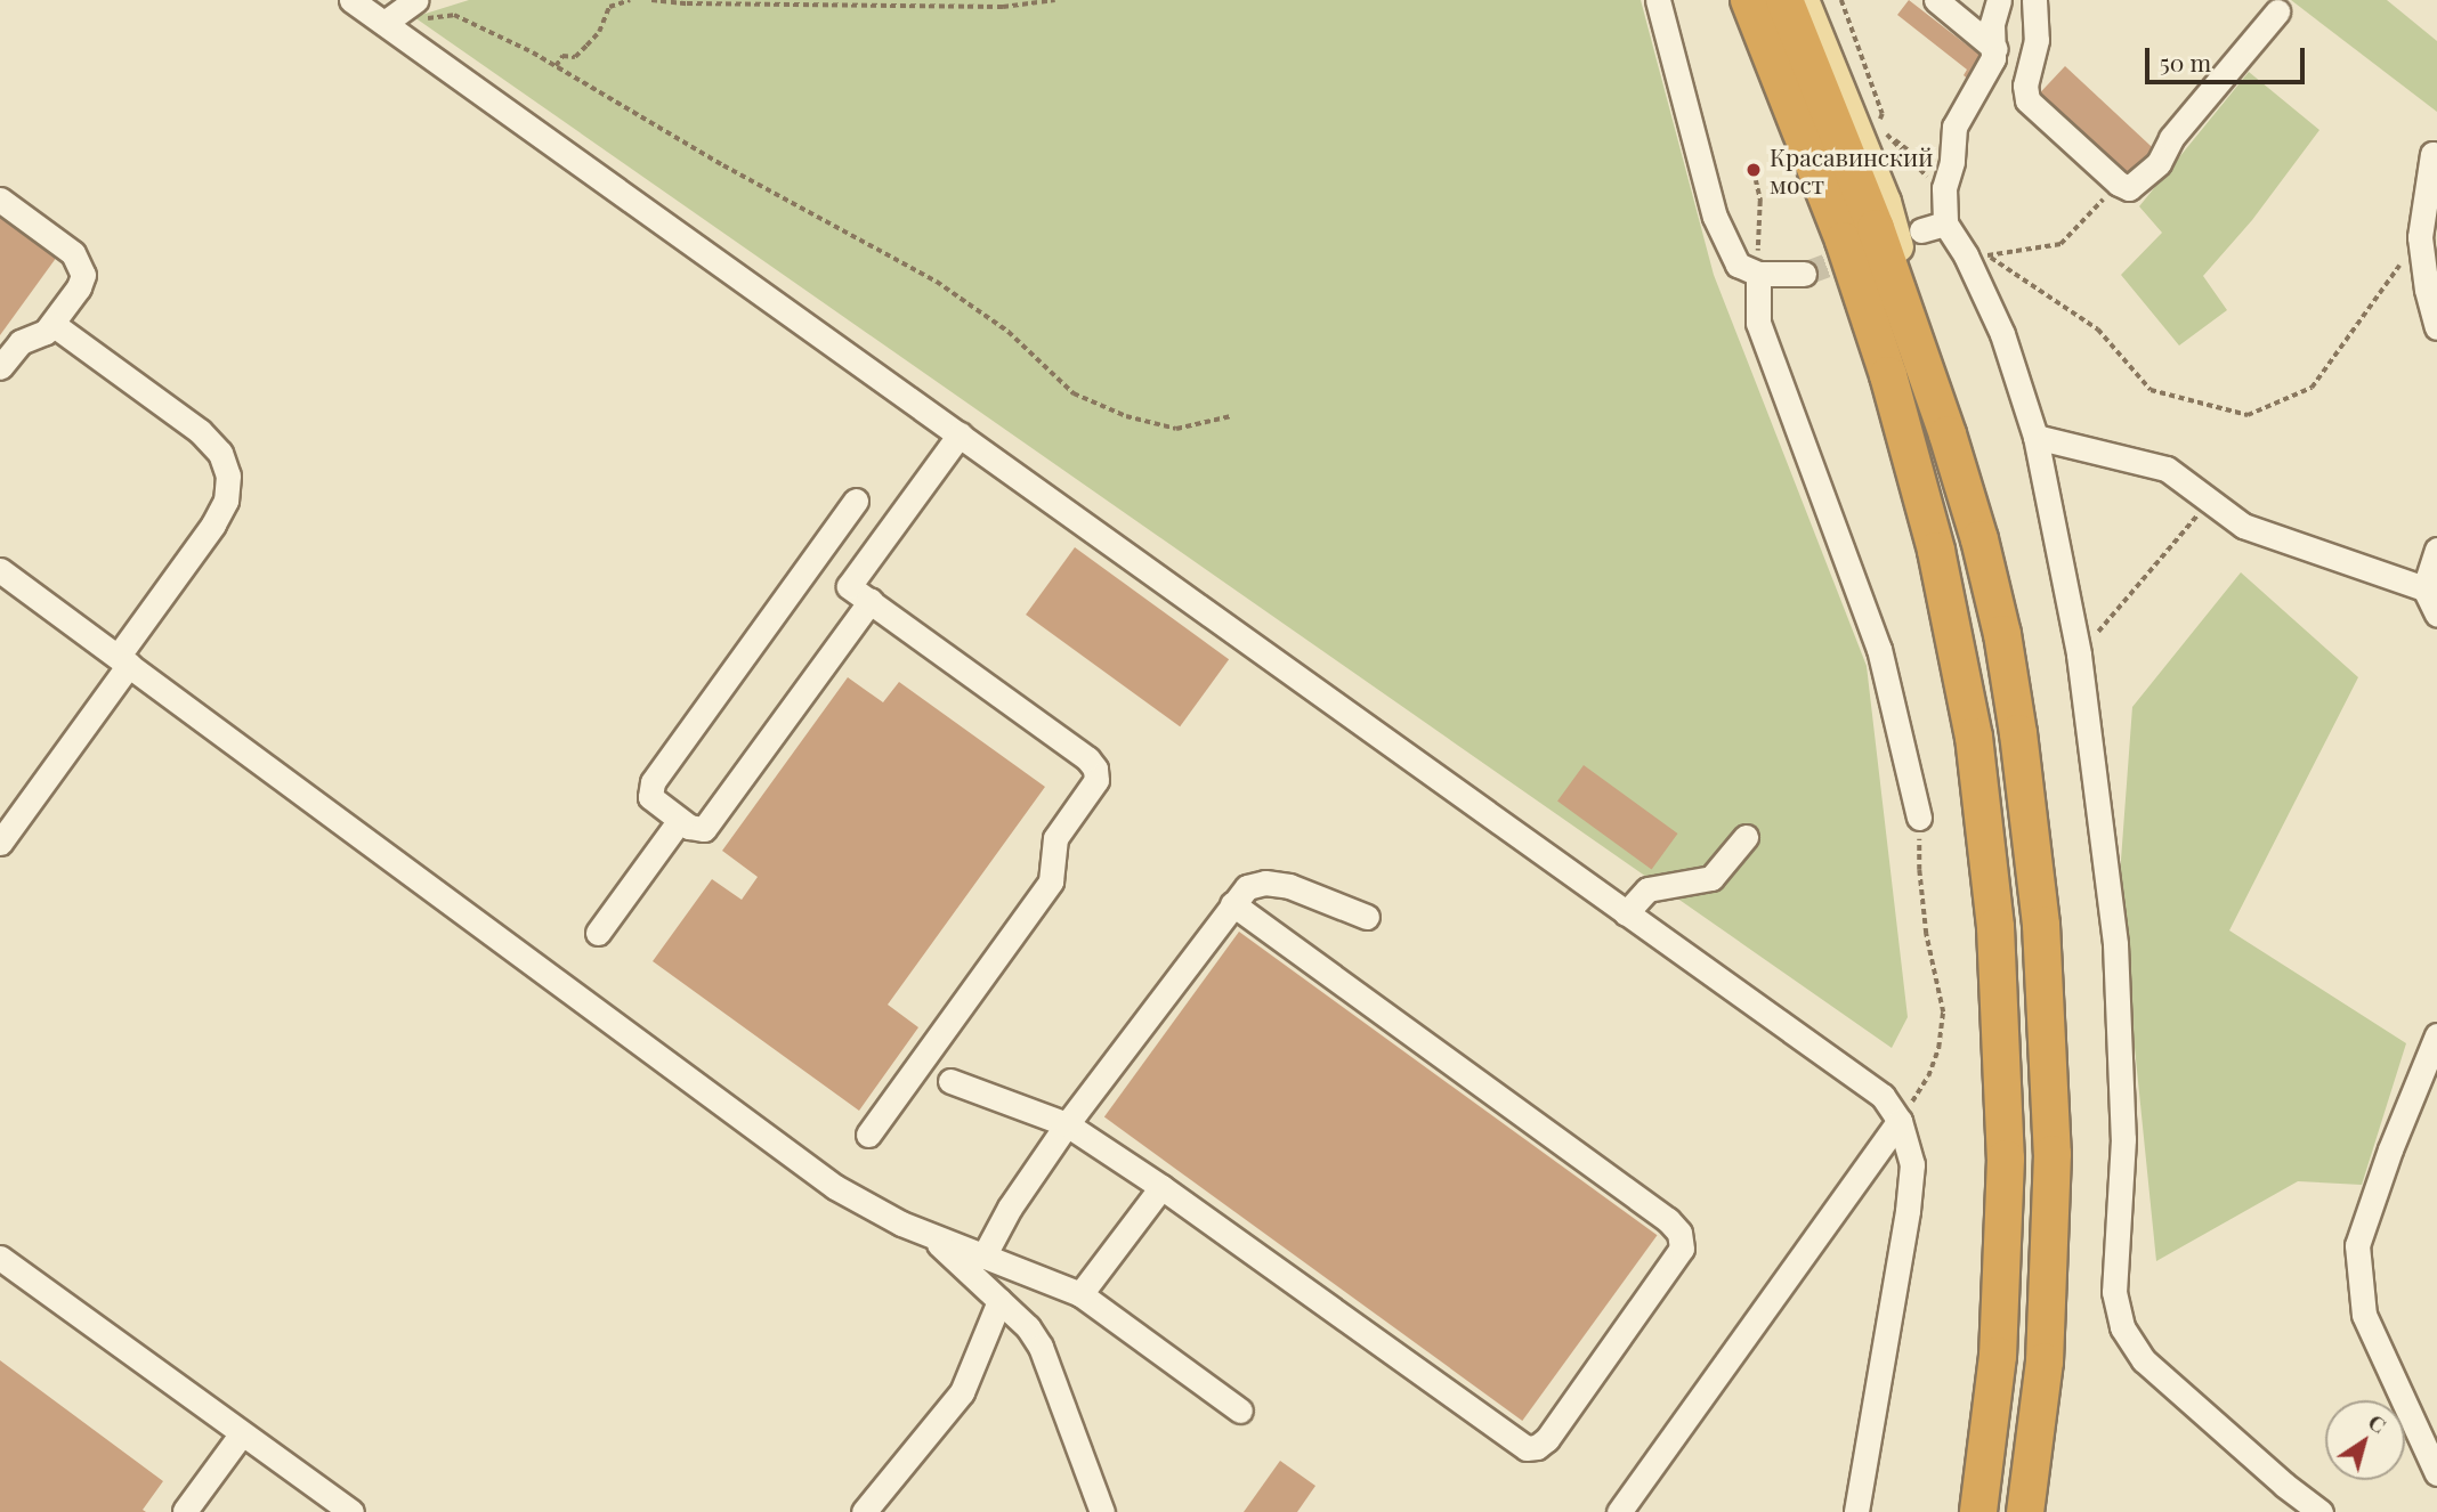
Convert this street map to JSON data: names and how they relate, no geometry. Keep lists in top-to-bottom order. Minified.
{"places":["Красавинский мост"],"scale_bar":"50 m","north":"top right"}
